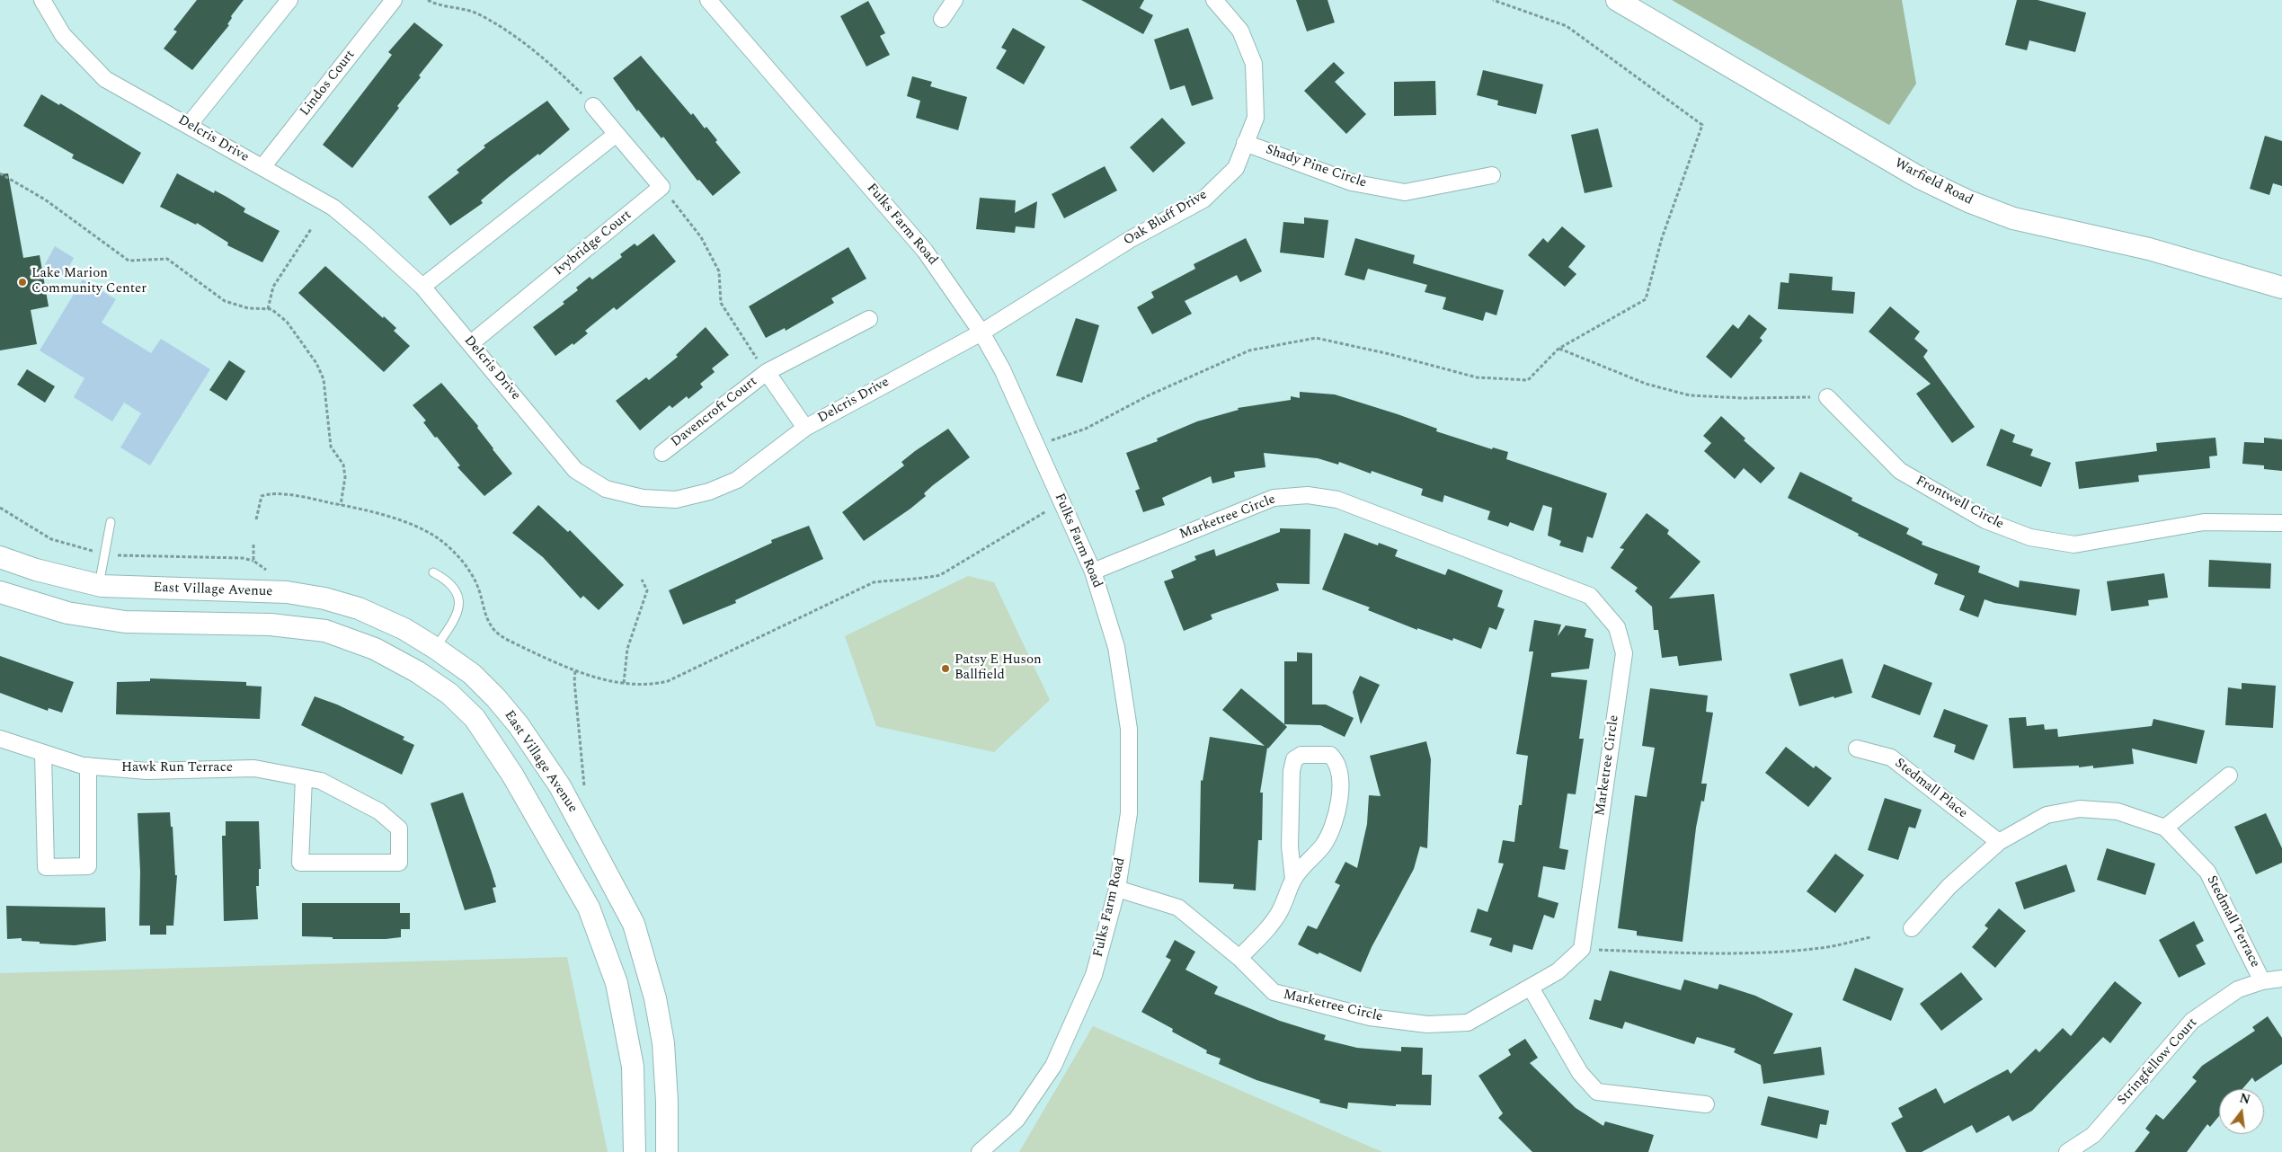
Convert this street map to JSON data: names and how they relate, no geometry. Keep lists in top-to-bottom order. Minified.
{"streets":{"street":["Lindos Court","Delcris Drive","Shady Pine Circle","Warfield Road","Oak Bluff Drive","Fulks Farm Road","Ivybridge Court","Davencroft Court","Frontwell Circle","Marketree Circle","East Village Avenue","Hawk Run Terrace","Stedmall Place","Stedmall Terrace","Stringfellow Court"]},"crossings":[["Lindos Court","Delcris Drive"],["Delcris Drive","Oak Bluff Drive"],["Delcris Drive","Fulks Farm Road"],["Delcris Drive","Ivybridge Court"],["Delcris Drive","Davencroft Court"],["Shady Pine Circle","Oak Bluff Drive"],["Oak Bluff Drive","Fulks Farm Road"],["Fulks Farm Road","Marketree Circle"],["Stedmall Place","Stedmall Terrace"],["Stedmall Terrace","Stringfellow Court"]],"places":["Lake Marion Community Center","Patsy E Huson Ballfield"],"north":"top"}
